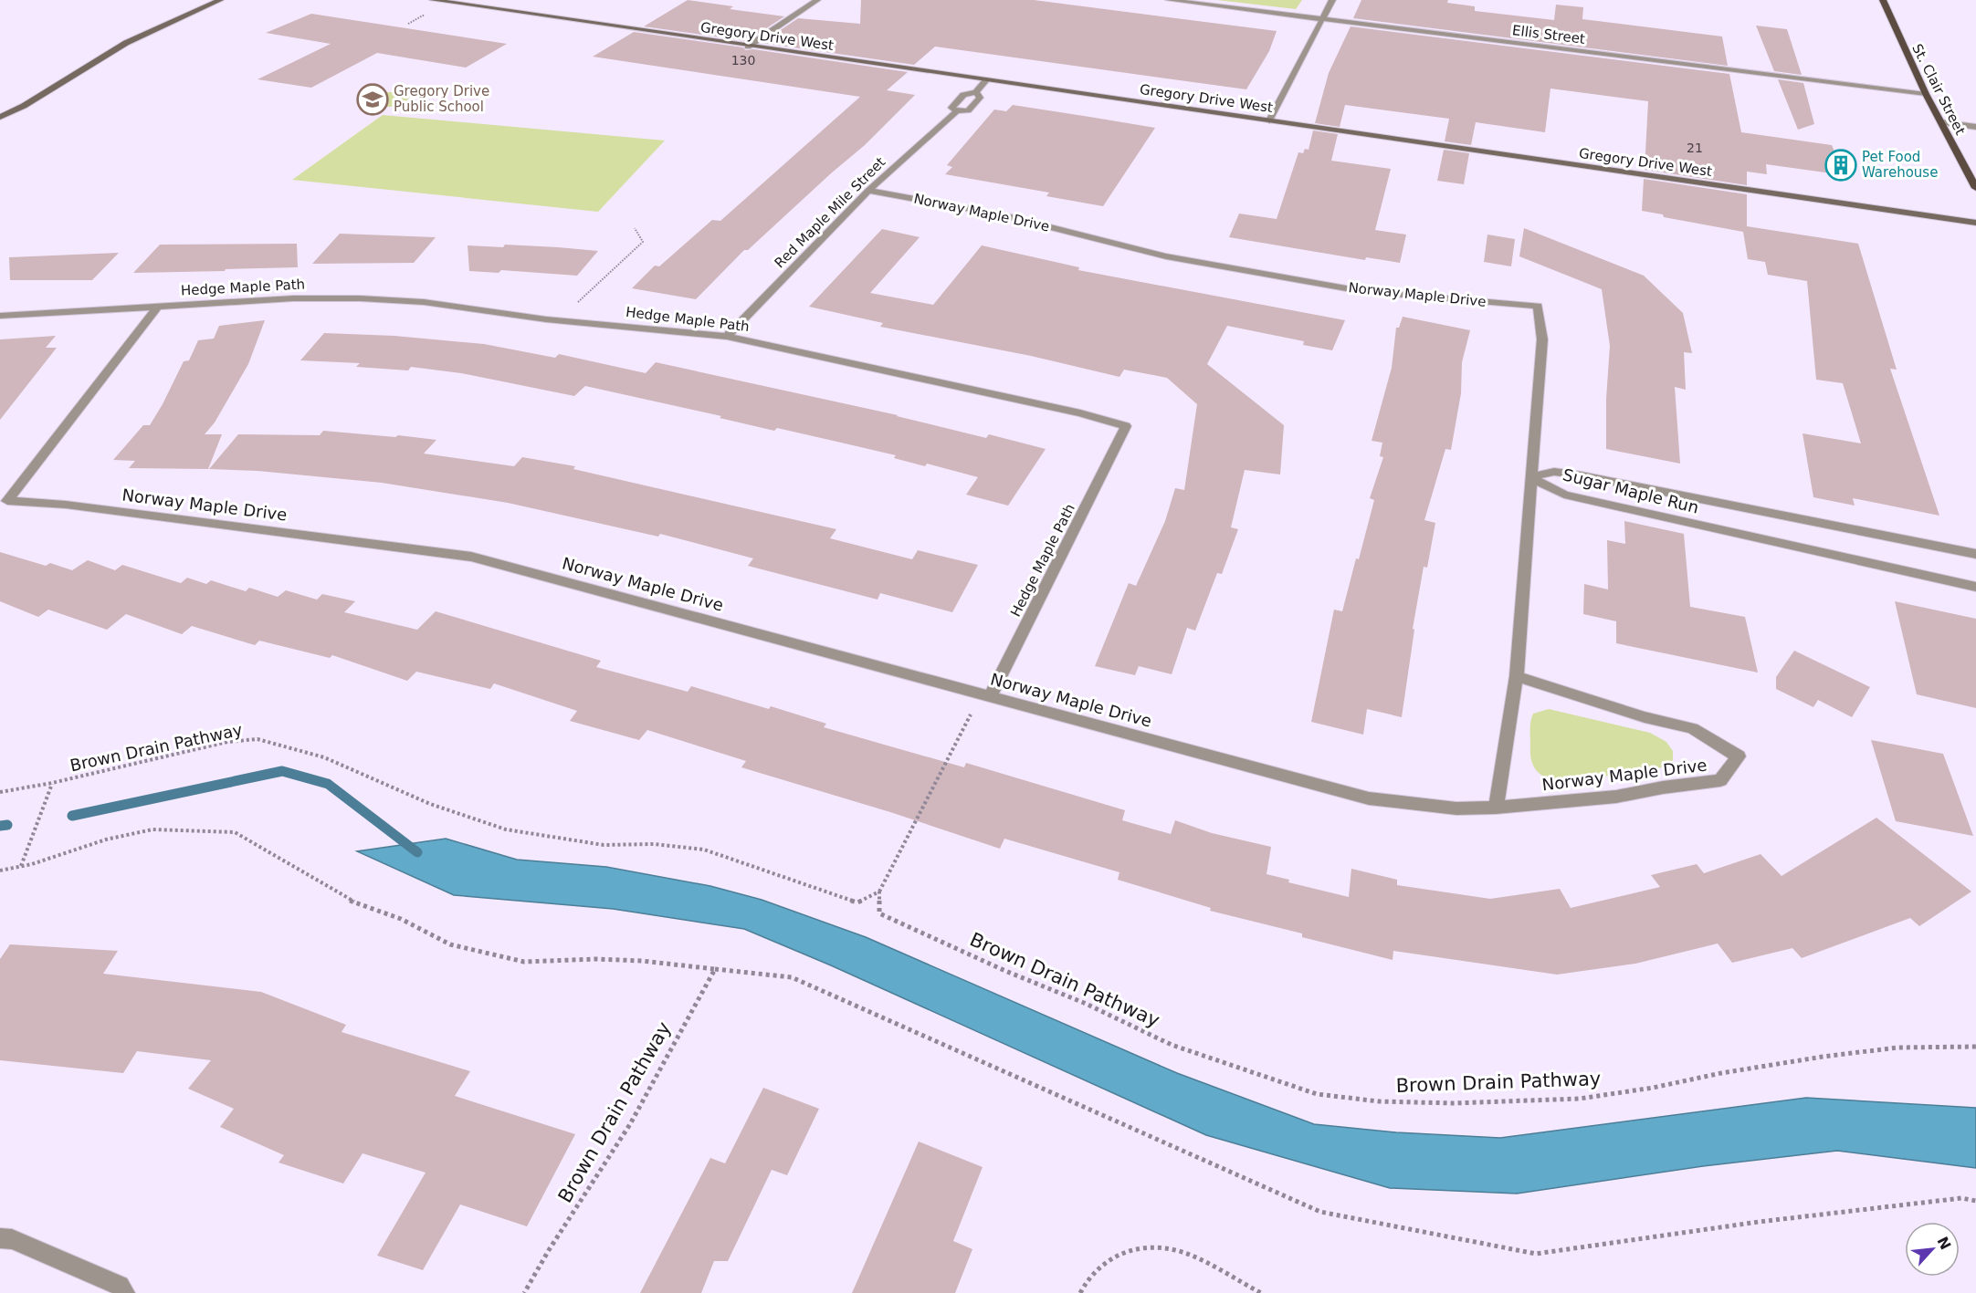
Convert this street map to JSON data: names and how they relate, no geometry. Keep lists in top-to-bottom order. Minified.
{"streets":{"main road":["St. Clair Street"],"street":["Ellis Street","Gregory Drive West","Red Maple Mile Street","Norway Maple Drive","Hedge Maple Path","Sugar Maple Run"],"path":["Brown Drain Pathway"]},"crossings":[["Ellis Street","St. Clair Street"],["Gregory Drive West","Red Maple Mile Street"],["Red Maple Mile Street","Norway Maple Drive"],["Red Maple Mile Street","Hedge Maple Path"],["Norway Maple Drive","Hedge Maple Path"],["Norway Maple Drive","Sugar Maple Run"]],"places":{"school or university":["Gregory Drive Public School"],"building":["Pet Food Warehouse"]},"house_numbers":["130","21"],"north":"top right"}
